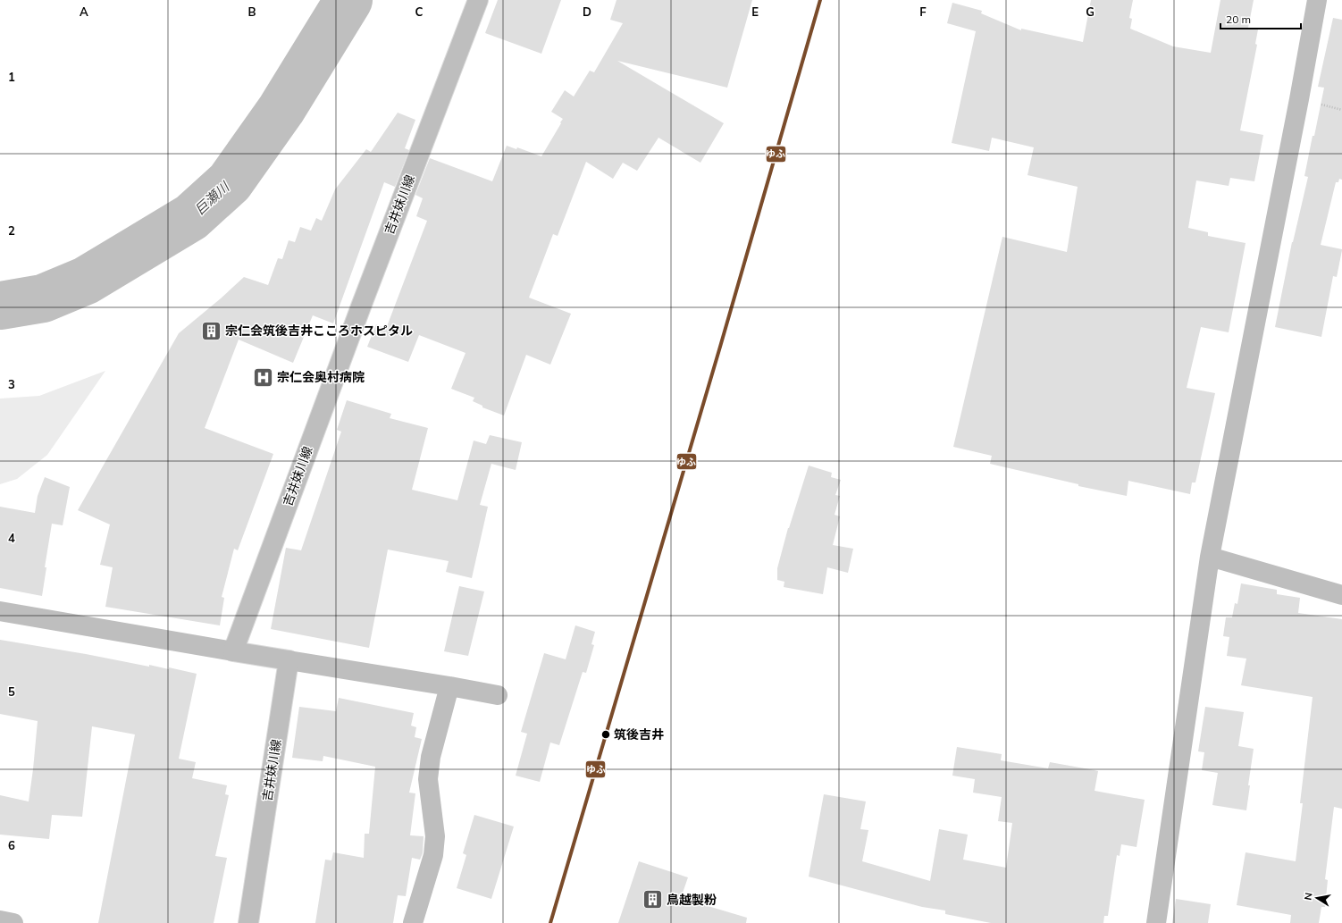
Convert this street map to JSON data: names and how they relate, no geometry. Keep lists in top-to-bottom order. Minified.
{"streets":{"street":["吉井妹川線"]},"water":["巨瀬川"],"places":{"building":["宗仁会筑後吉井こころホスピタル","鳥越製粉"],"hospital":["宗仁会奥村病院"],"other":["筑後吉井"]},"lines":["transit line ゆふ"],"scale_bar":"20 m","north":"left","grid":{"columns":["A","B","C","D","E","F","G"],"rows":["1","2","3","4","5","6"]}}
